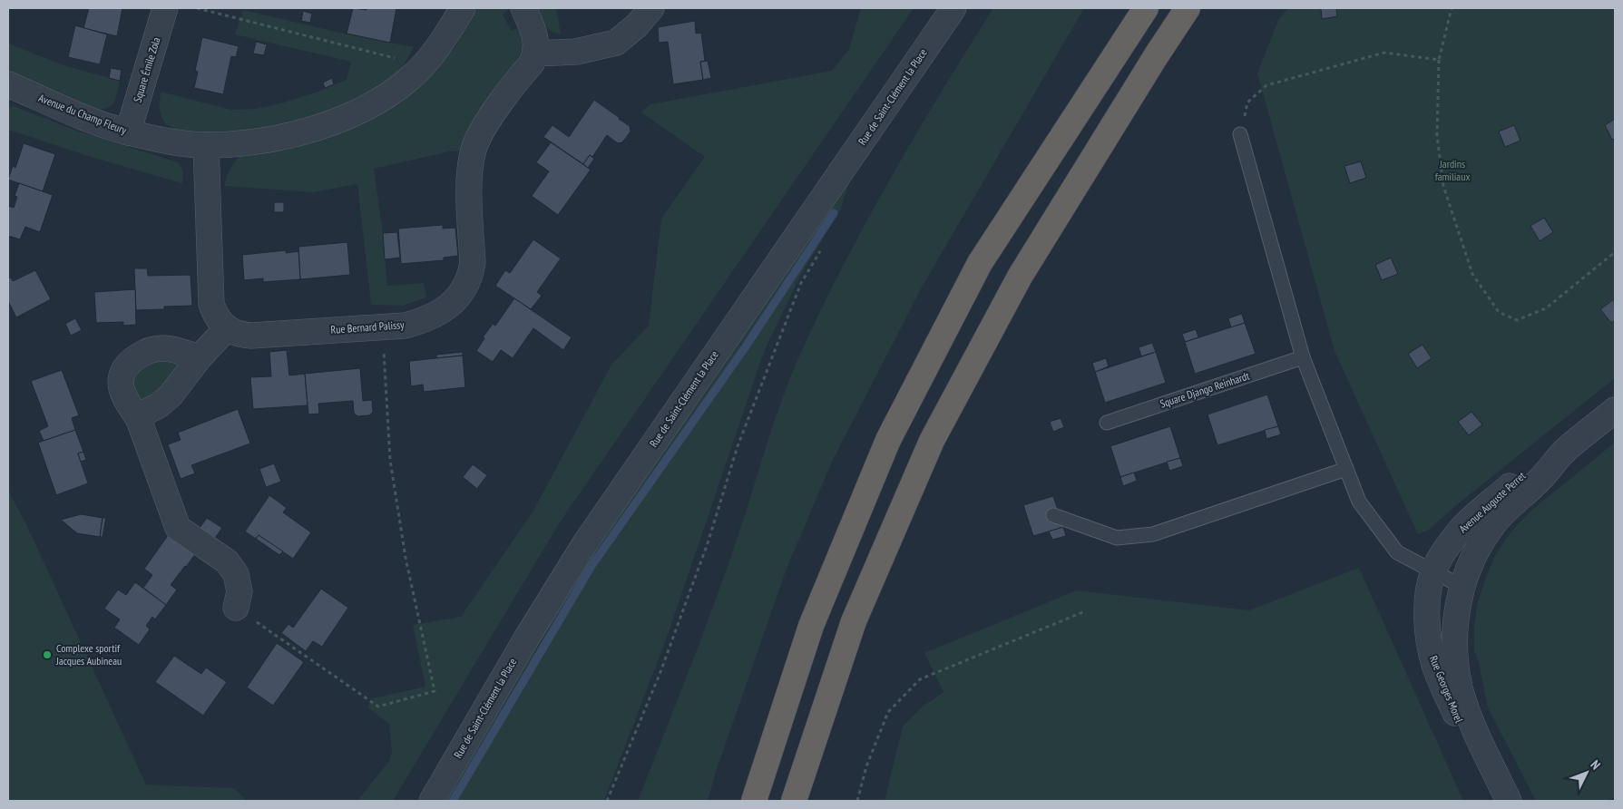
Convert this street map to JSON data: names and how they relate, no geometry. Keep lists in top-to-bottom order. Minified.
{"streets":{"street":["Square Émile Zola","Rue de Saint-Clément la Place","Avenue du Champ Fleury","Rue Bernard Palissy","Avenue Auguste Perret","Rue Georges Morel"],"lane":["Square Django Reinhardt"]},"crossings":[["Square Émile Zola","Avenue du Champ Fleury"],["Avenue Auguste Perret","Rue Georges Morel"]],"parks":["Jardins familiaux"],"places":["Complexe sportif Jacques Aubineau"],"north":"top right"}
